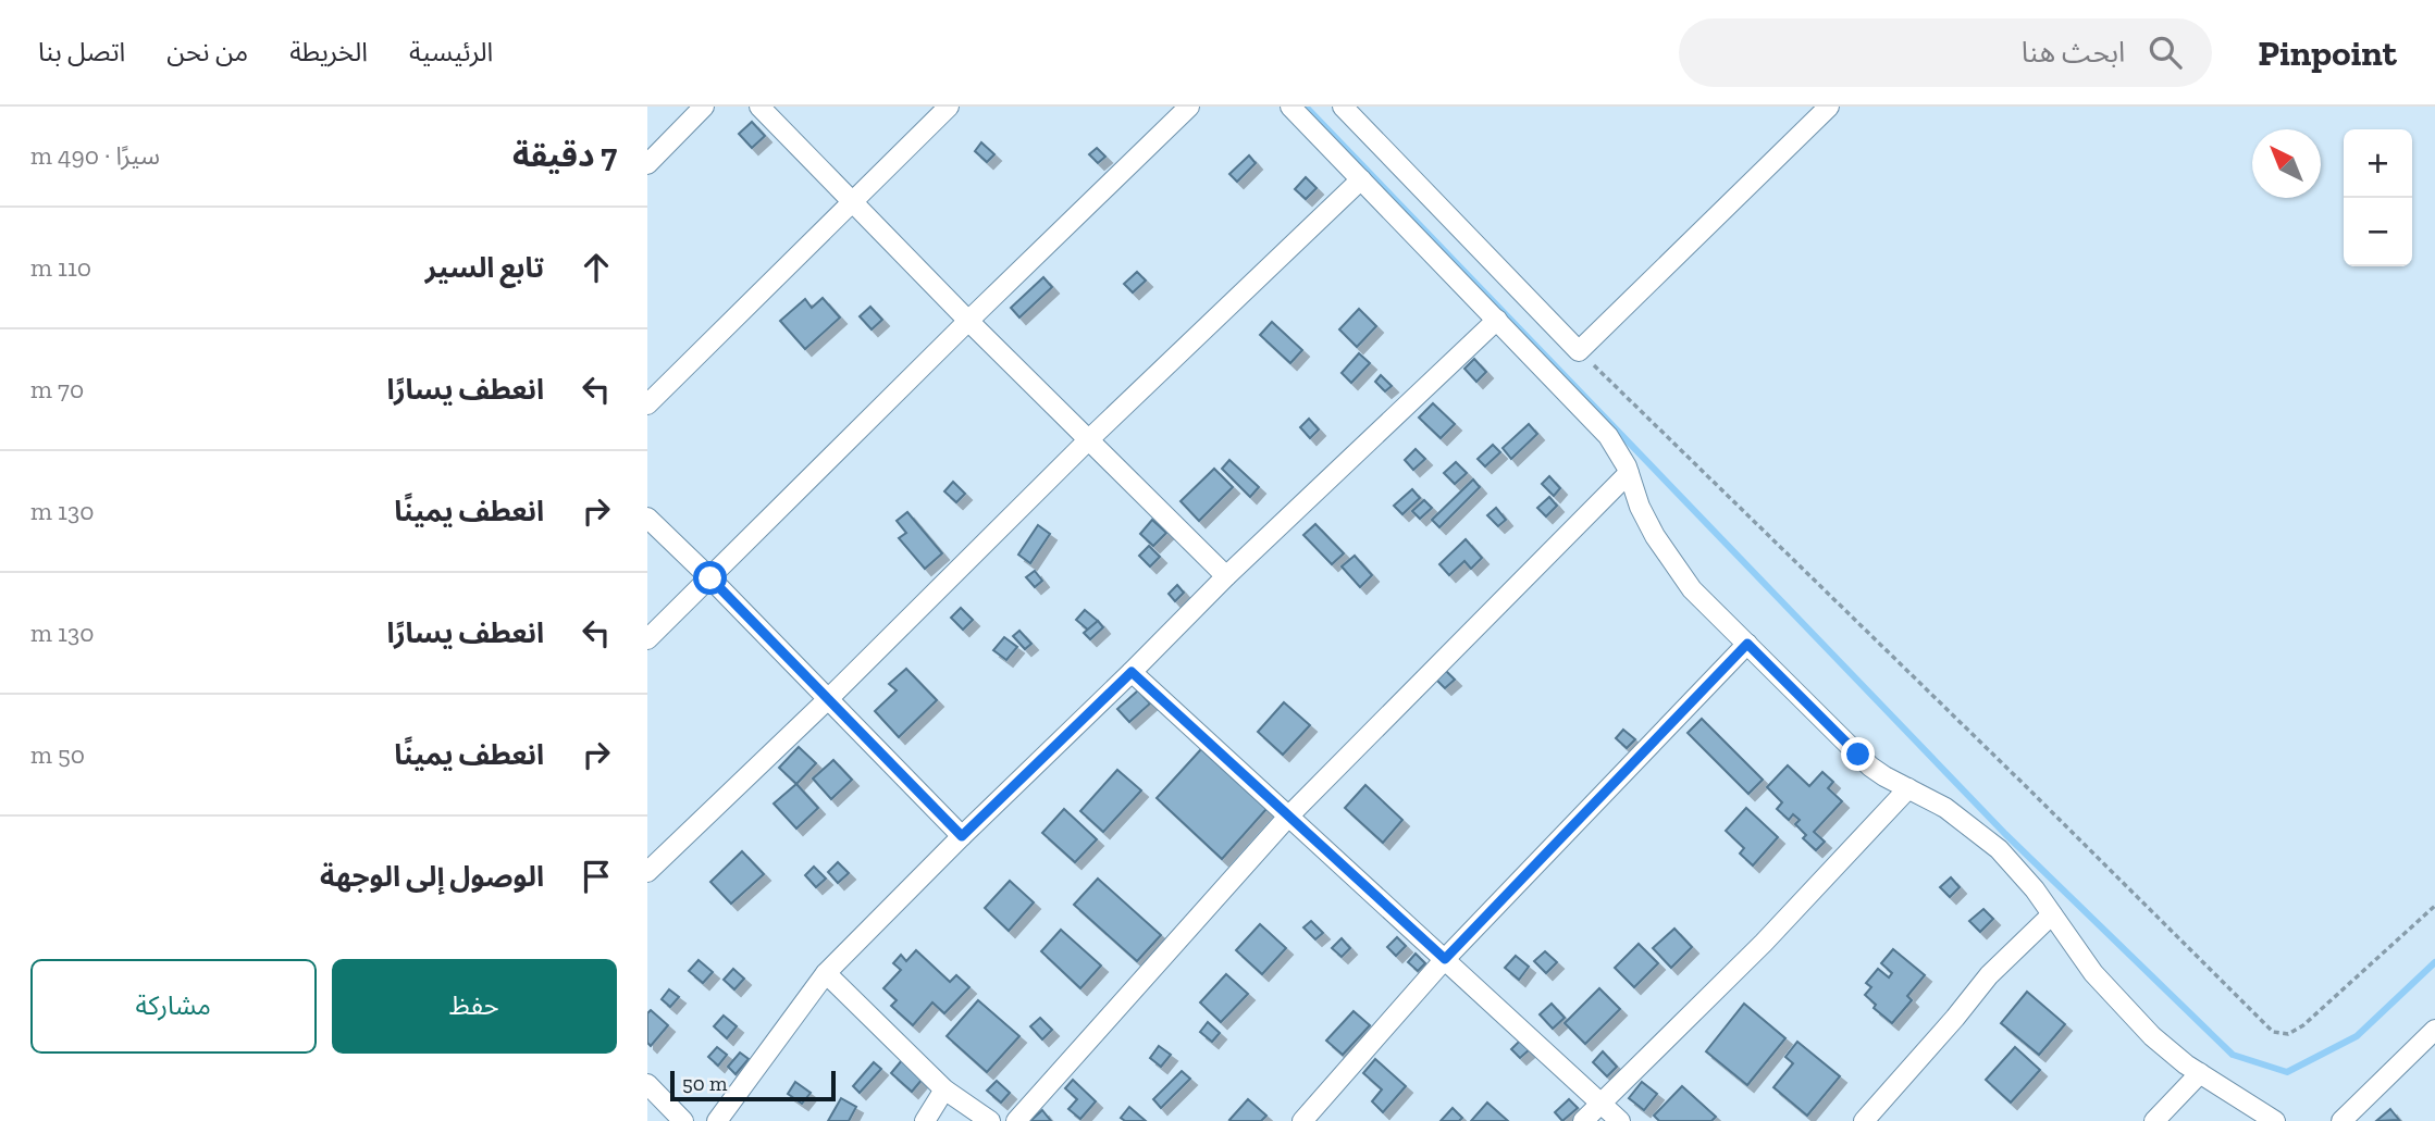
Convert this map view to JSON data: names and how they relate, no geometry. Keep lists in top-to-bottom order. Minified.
{"scale_bar":"50 m","north":"top left","page":{"header":"Pinpoint","search":"ابحث هنا","nav":["الرئيسية","الخريطة","من نحن","اتصل بنا"],"heading":["7 دقيقة","سيرًا · 490 m"],"map_buttons":["+","−"],"list":[["تابع السير","110 m"],["انعطف يسارًا","70 m"],["انعطف يمينًا","130 m"],["انعطف يسارًا","130 m"],["انعطف يمينًا","50 m"],"الوصول إلى الوجهة"],"buttons":["حفظ","مشاركة"],"scale":"50 m"}}
